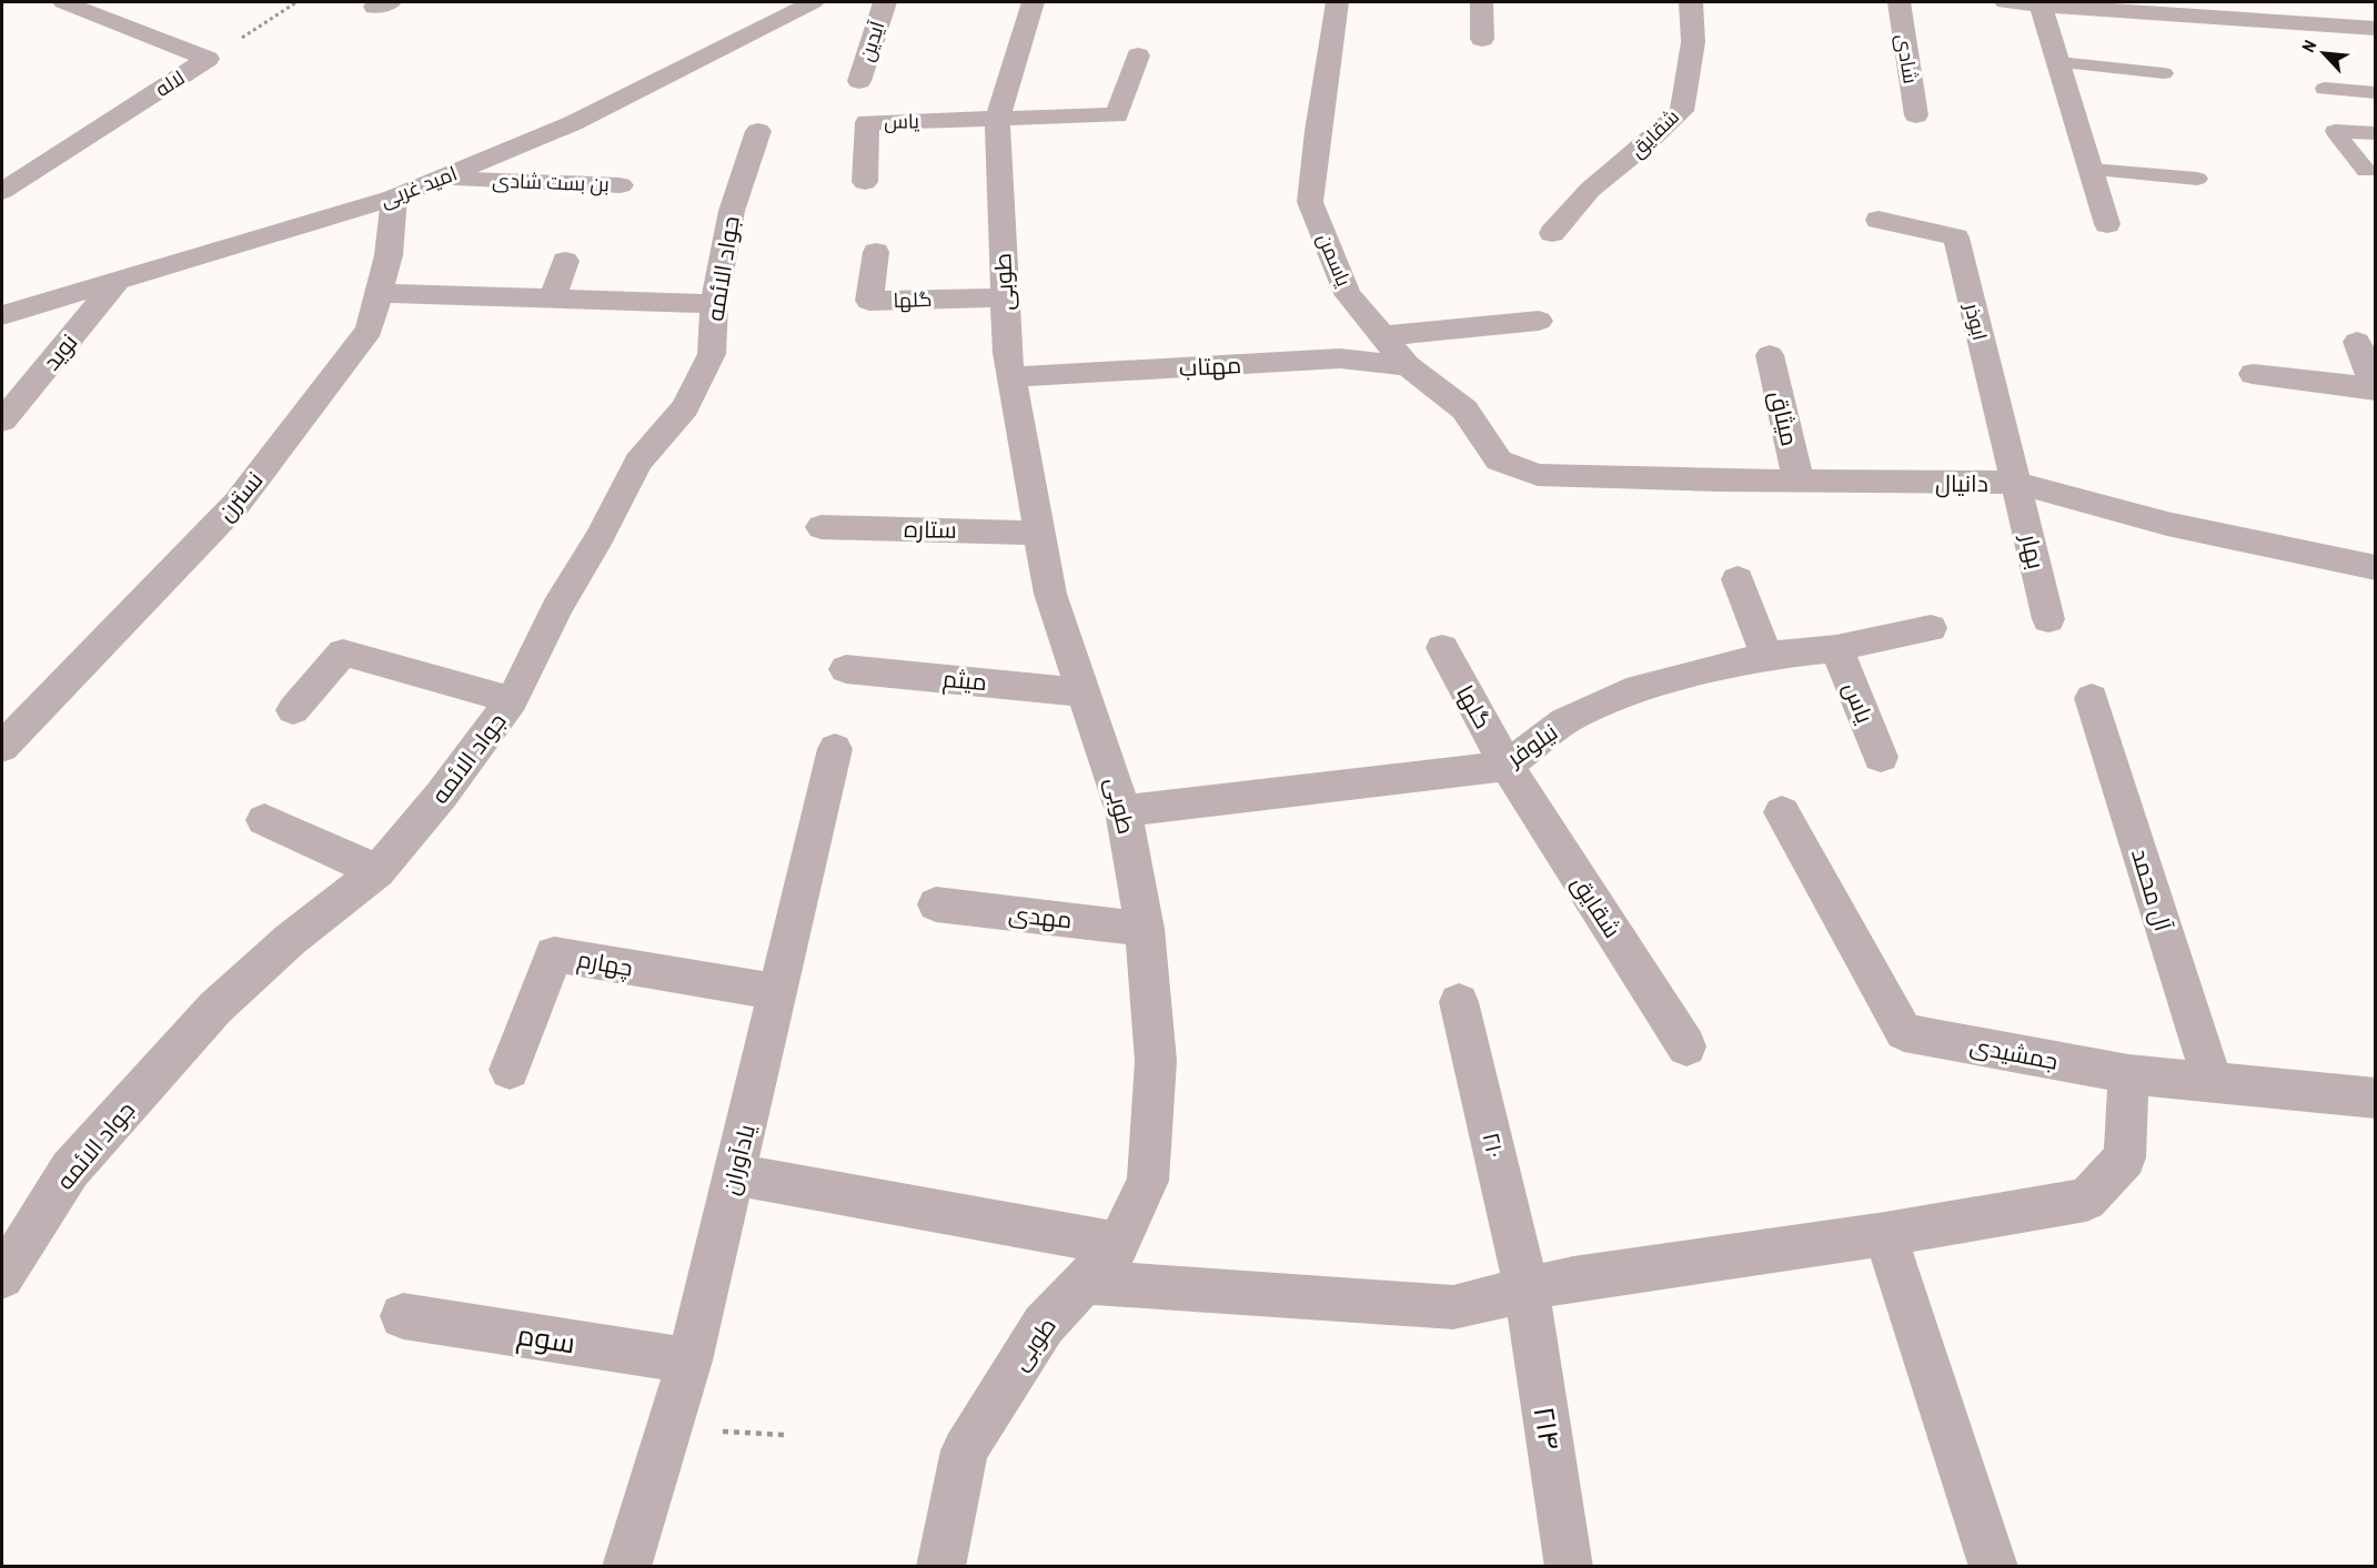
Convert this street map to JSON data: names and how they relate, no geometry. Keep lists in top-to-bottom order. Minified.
{"streets":{"street":["آیدین","شادی","لاله","یاس","شقایق","بن بست شادی","امید غربی","یاسمن","جواد الائمه","طوبی","گلها","ابوذر","نوید","مهتاب","میثاق","دانیال","نسترن","ستاره","بهار","میثم","نیلوفر","آل محمد","مهدی","چهارم","جمشیدی","۲۱۰","یادآوران","سوم","۲۱۴"]},"crossings":[["یاس","طوبی"],["یاس","نیلوفر"],["شقایق","گلها"],["شقایق","نیلوفر"],["بن بست شادی","امید غربی"],["امید غربی","نوید"],["امید غربی","نسترن"],["یاسمن","مهتاب"],["یاسمن","دانیال"],["طوبی","گلها"],["طوبی","مهتاب"],["طوبی","ستاره"],["طوبی","میثم"],["طوبی","نیلوفر"],["طوبی","مهدی"],["گلها","نیلوفر"],["ابوذر","دانیال"],["ابوذر","بهار"],["میثاق","دانیال"],["دانیال","بهار"],["آل محمد","جمشیدی"],["چهارم","یادآوران"],["۲۱۰","۲۱۴"],["یادآوران","سوم"]],"north":"top left"}
